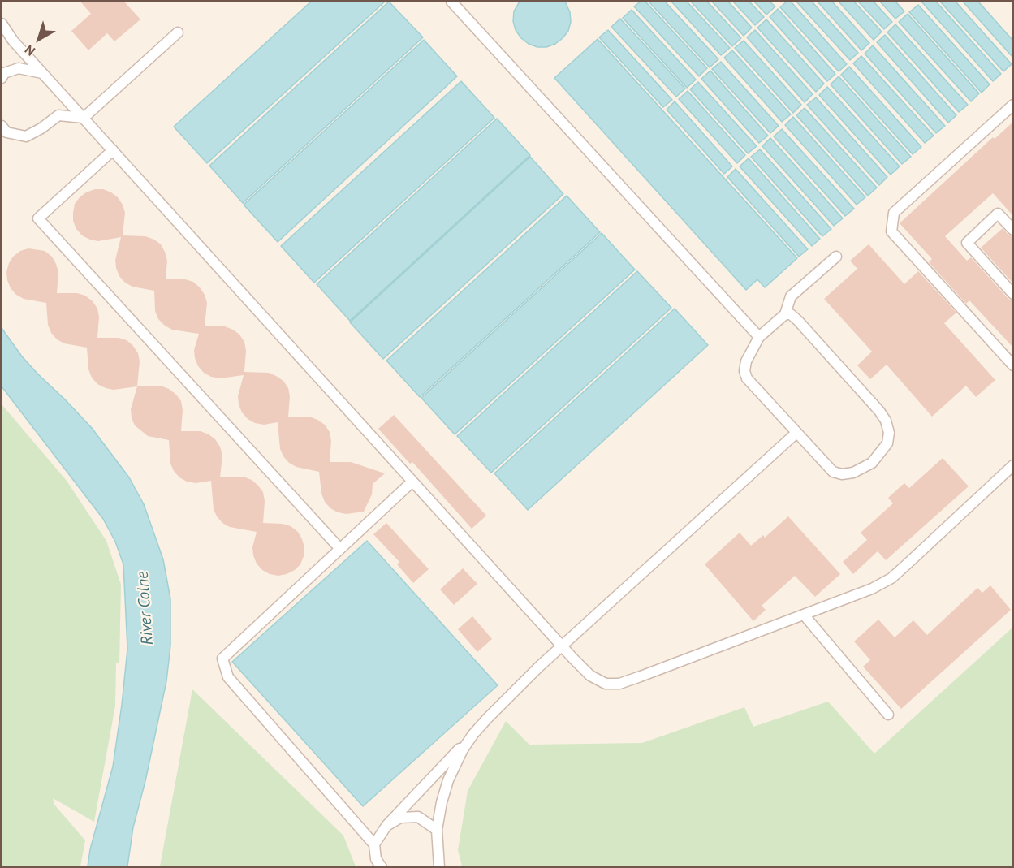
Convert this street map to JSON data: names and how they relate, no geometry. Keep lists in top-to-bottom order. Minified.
{"water":["River Colne"],"north":"bottom left"}
